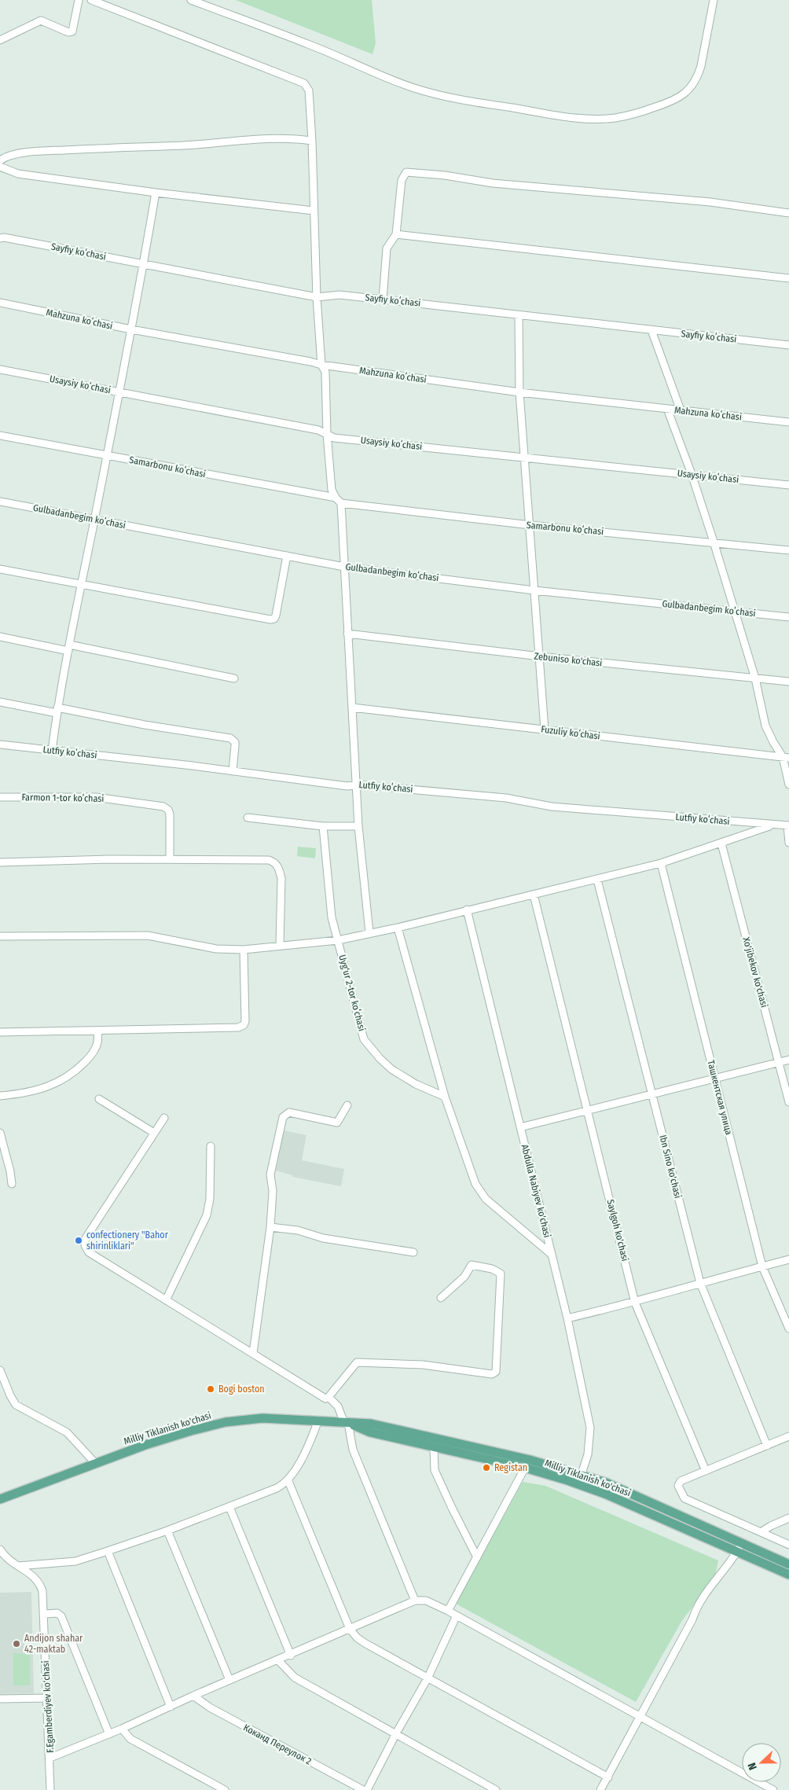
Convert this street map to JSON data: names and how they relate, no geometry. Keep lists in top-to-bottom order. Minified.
{"streets":{"main road":["Milliy Tiklanish ko'chasi"],"street":["Sayfiy koʻchasi","Mahzuna koʻchasi","Usaysiy koʻchasi","Samarbonu koʻchasi","Gulbadanbegim koʻchasi","Zebuniso ko'chasi","Fuzuliy koʻchasi","Lutfiy koʻchasi","Farmon 1-tor koʻchasi","Xo'jibekov ko'chasi","Uyg‘ur 2-tor koʻchasi","Ташкентская улица","Ibn Sino ko'chasi","Abdulla Nabiyev ko'chasi","Saylgoh ko'chasi","F.Egamberdiyev kо‘chasi","Коканд Πереулок 2"]},"crossings":[["Abdulla Nabiyev ko'chasi","Milliy Tiklanish ko'chasi"]],"places":["confectionery \"Bahor shirinliklari\"","Bogi boston","Registan","Andijon shahar 42-maktab"],"north":"left"}
